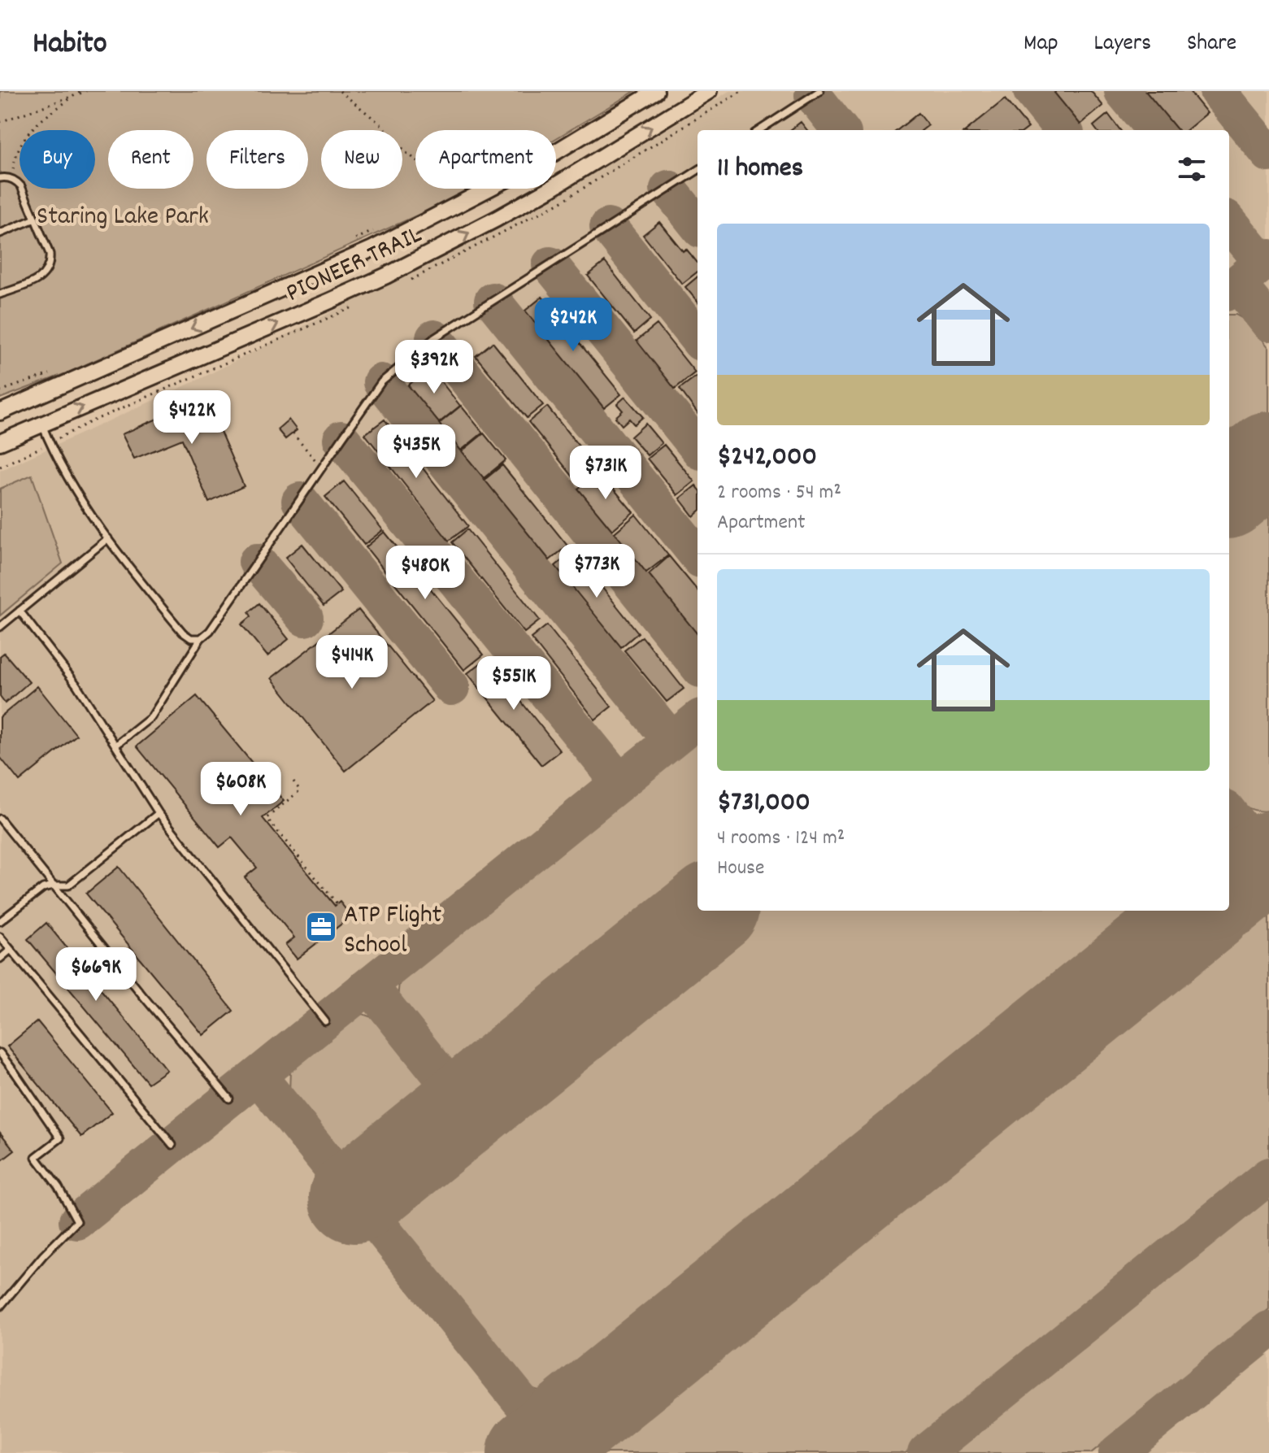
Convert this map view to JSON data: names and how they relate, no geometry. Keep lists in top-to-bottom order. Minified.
{"streets":{"main road":["PIONEER TRAIL"]},"parks":["Staring Lake Park"],"places":{"office":["ATP Flight School"]},"page":{"header":"Habito","nav":["Map","Layers","Share"],"chip":["Buy","Rent","Filters","New","Apartment"],"heading":"11 homes","list":[{"name":"$242,000","note":"2 rooms · 54 m² · Apartment"},{"name":"$731,000","note":"4 rooms · 124 m² · House"}],"price":["$242K","$392K","$422K","$435K","$731K","$773K","$480K","$414K","$551K","$608K","$669K"]}}
